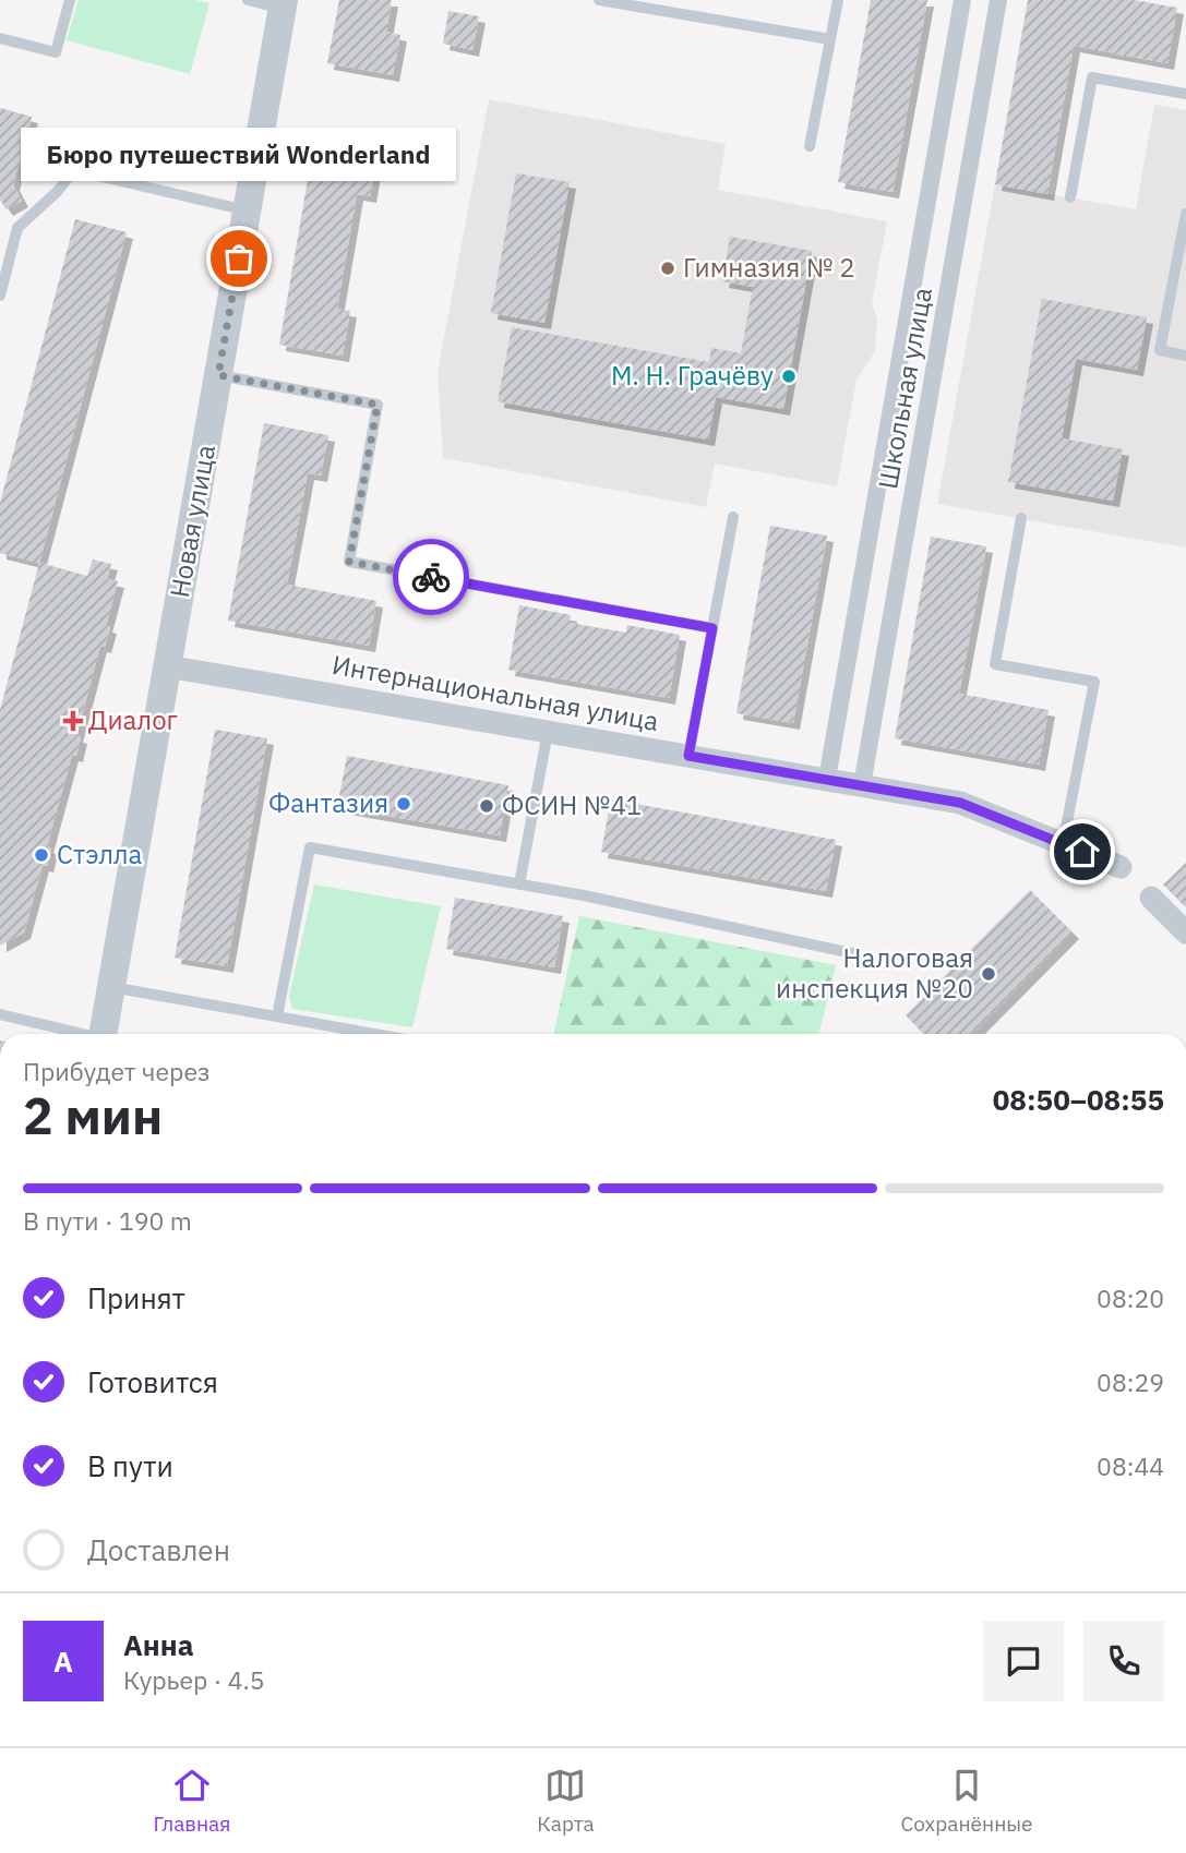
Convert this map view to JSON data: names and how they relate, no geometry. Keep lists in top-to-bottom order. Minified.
{"streets":{"street":["Школьная улица","Новая улица","Интернациональная улица"]},"crossings":[["Школьная улица","Интернациональная улица"],["Новая улица","Интернациональная улица"]],"places":{"other":["Бюро путешествий Wonderland","Гимназия № 2","М. Н. Грачёву","Фантазия","ФСИН №41","Стэлла","Налоговая инспекция №20"],"health":["Диалог"]},"page":{"bubble":"Бюро путешествий Wonderland","heading":["2 мин","Прибудет через","08:50–08:55"],"panel":["Анна","Курьер · 4.5"],"bar":"В пути · 190 m","list":[["Принят","08:20"],["Готовится","08:29"],["В пути","08:44"],"Доставлен"],"round":"А","tabs":["Главная","Карта","Сохранённые"]}}
